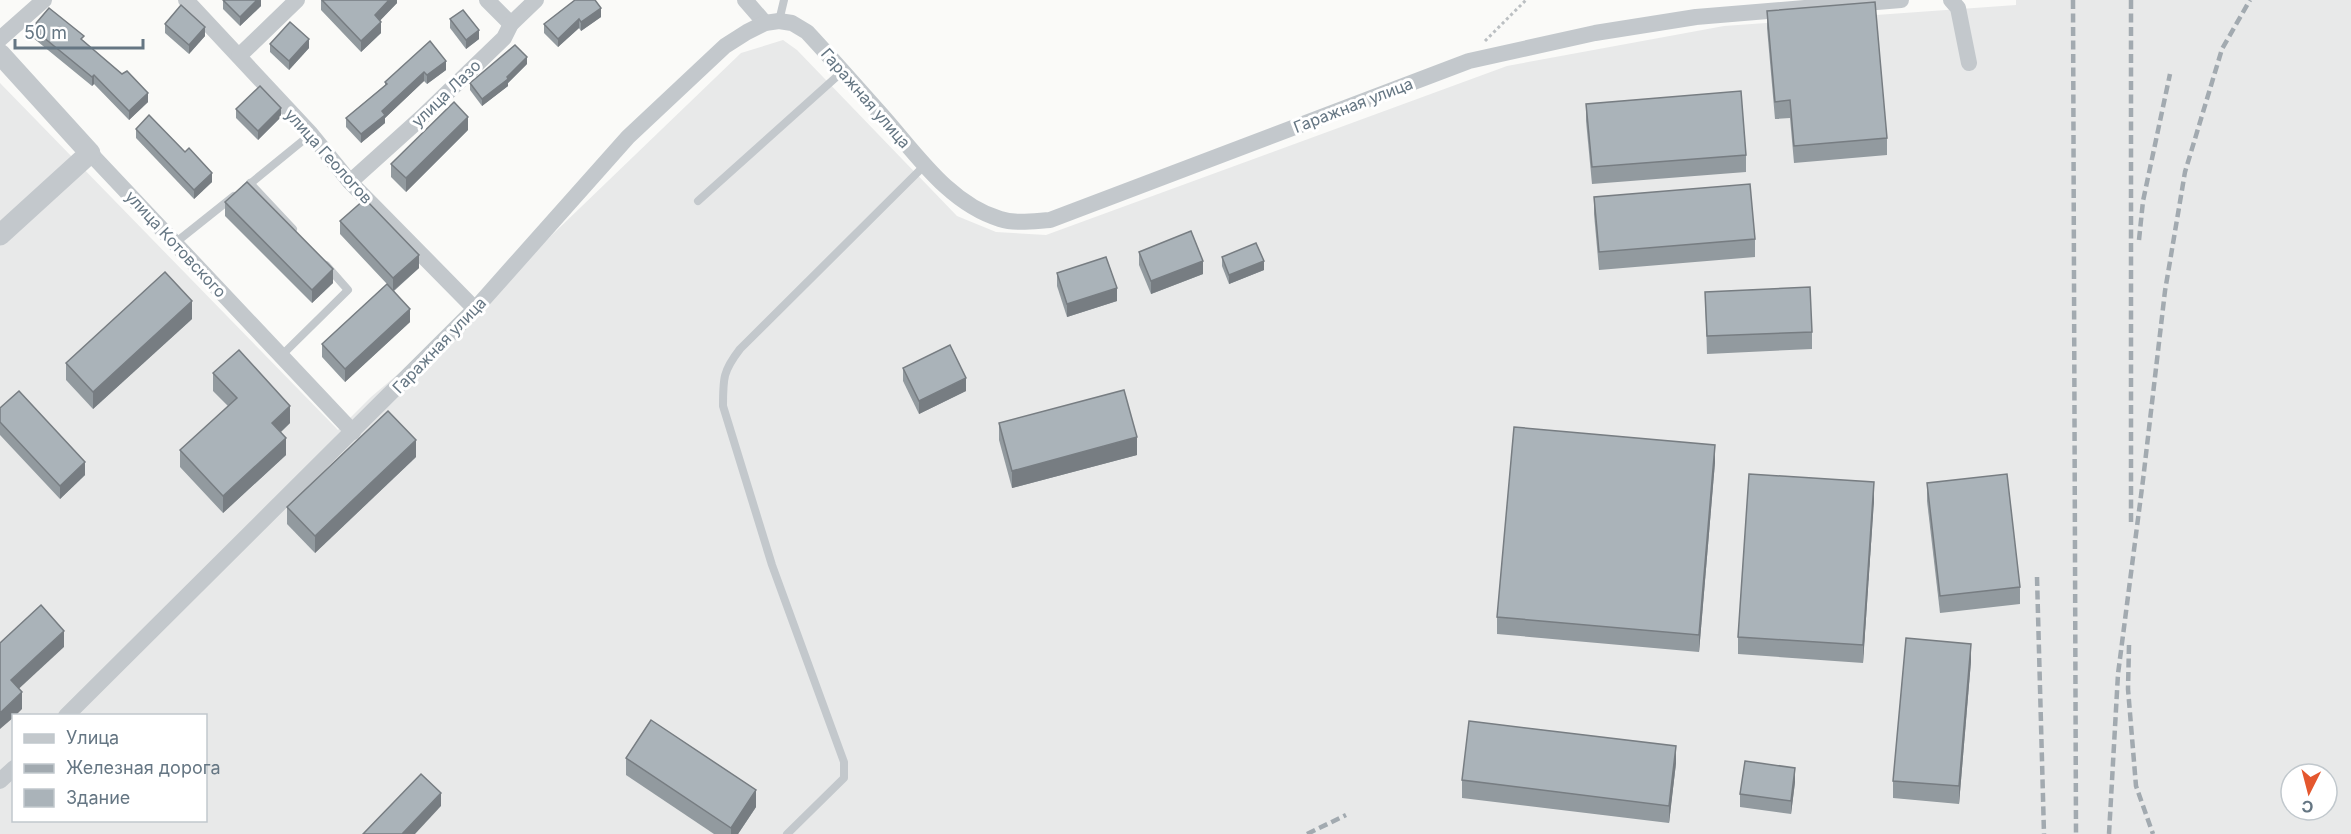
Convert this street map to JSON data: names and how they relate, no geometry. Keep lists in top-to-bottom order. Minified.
{"streets":{"street":["улица Лазо","Гаражная улица","улица Геологов","улица Котовского"]},"crossings":[["улица Лазо","улица Геологов"],["Гаражная улица","улица Геологов"],["Гаражная улица","улица Котовского"]],"legend":["Улица","Железная дорога","Здание"],"scale_bar":"50 m","north":"bottom"}
